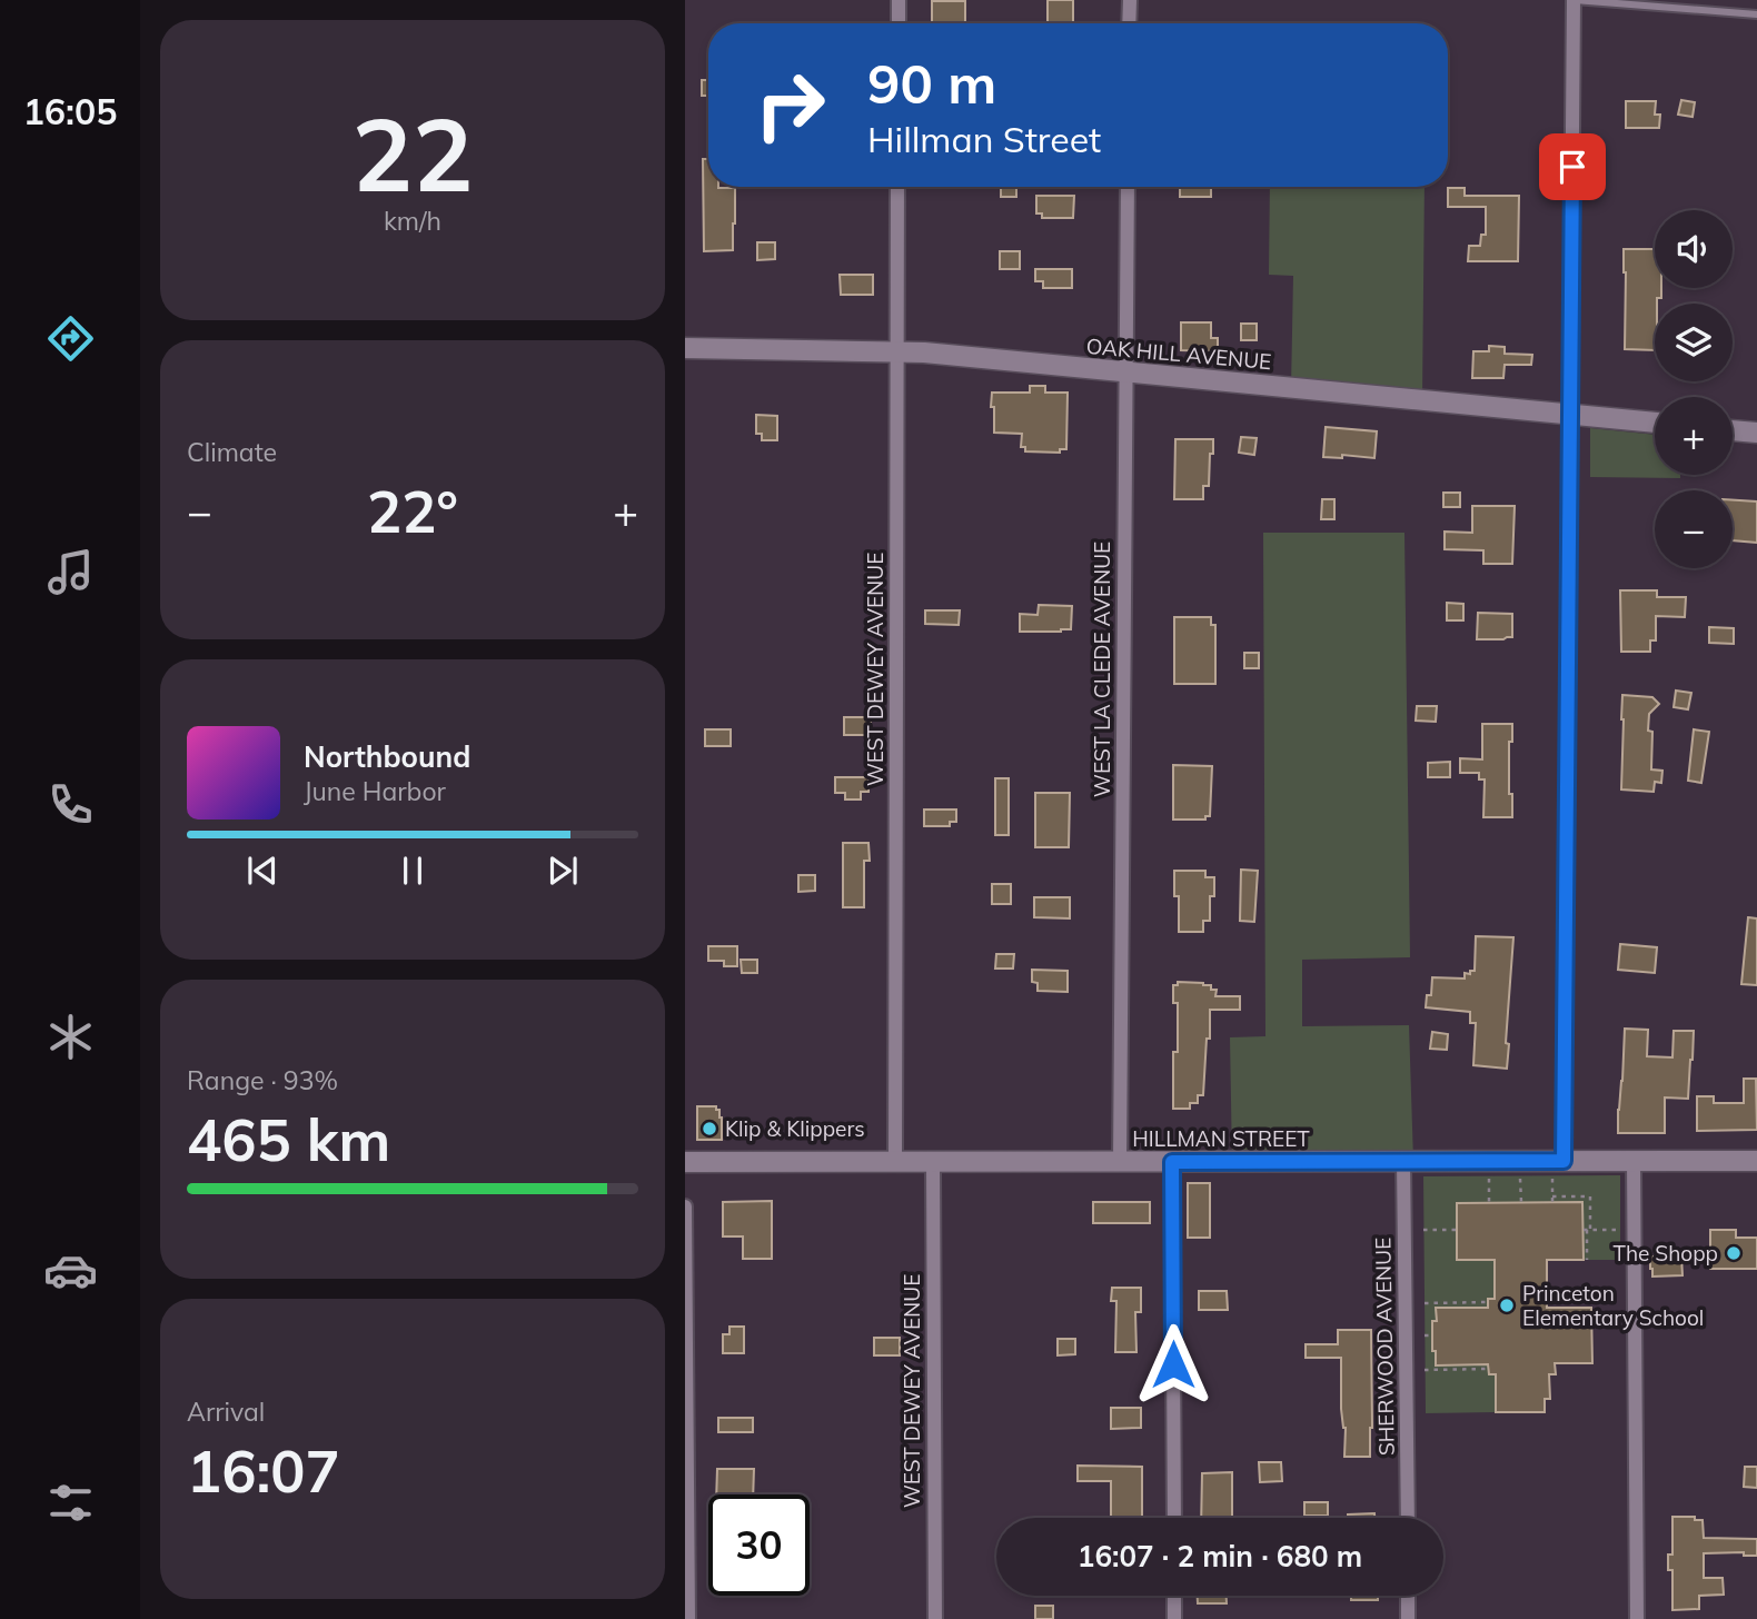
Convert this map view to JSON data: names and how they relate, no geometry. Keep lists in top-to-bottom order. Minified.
{"streets":{"street":["OAK HILL AVENUE","WEST DEWEY AVENUE","WEST LA CLEDE AVENUE","HILLMAN STREET","SHERWOOD AVENUE"]},"crossings":[["OAK HILL AVENUE","WEST DEWEY AVENUE"],["OAK HILL AVENUE","WEST LA CLEDE AVENUE"],["WEST DEWEY AVENUE","HILLMAN STREET"],["WEST LA CLEDE AVENUE","HILLMAN STREET"],["HILLMAN STREET","SHERWOOD AVENUE"]],"places":["Klip & Klippers","The Shopp","Princeton Elementary School"],"page":{"tabs":"16:05","tile":[["22","km/h"],"Climate",["Range · 93%","465 km"],["Arrival","16:07"]],"turn":["90 m","Hillman Street"],"map_buttons":["+","−"],"heat":["−","22°","+"],"song":["Northbound","June Harbor"],"limit":"30","trip":"16:07 · 2 min · 680 m"}}
